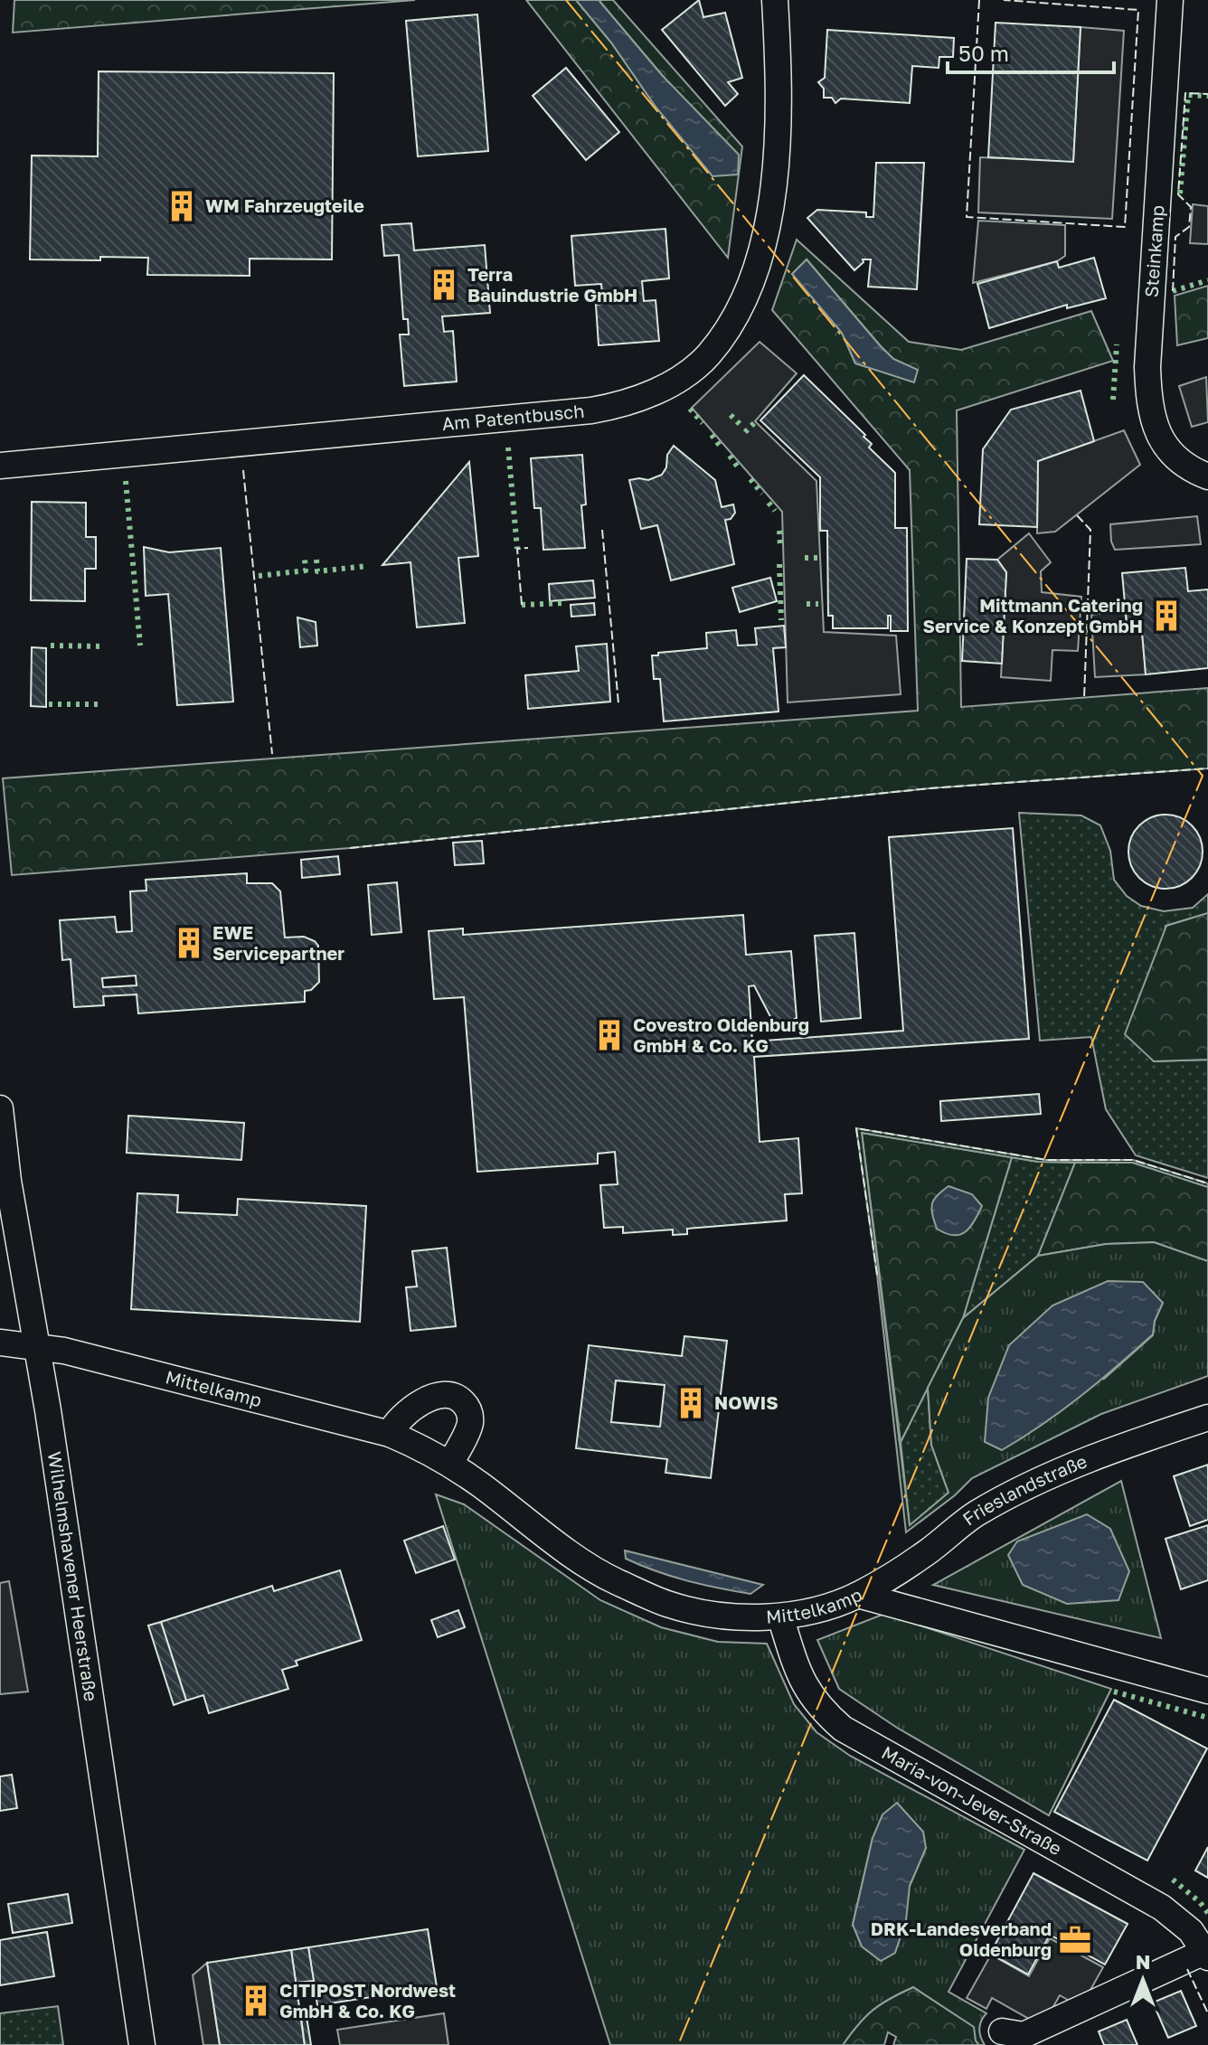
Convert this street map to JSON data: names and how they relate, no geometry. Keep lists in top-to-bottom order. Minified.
{"streets":{"street":["Steinkamp","Am Patentbusch","Mittelkamp","Frieslandstraße","Wilhelmshavener Heerstraße","Maria-von-Jever-Straße"]},"crossings":[["Mittelkamp","Frieslandstraße"],["Mittelkamp","Wilhelmshavener Heerstraße"],["Mittelkamp","Maria-von-Jever-Straße"]],"places":{"building":["WM Fahrzeugteile","Terra Bauindustrie GmbH","Mittmann Catering Service & Konzept GmbH","EWE Servicepartner","Covestro Oldenburg GmbH & Co. KG","NOWIS","CITIPOST Nordwest GmbH & Co. KG"],"office":["DRK-Landesverband Oldenburg"]},"scale_bar":"50 m","north":"top"}
